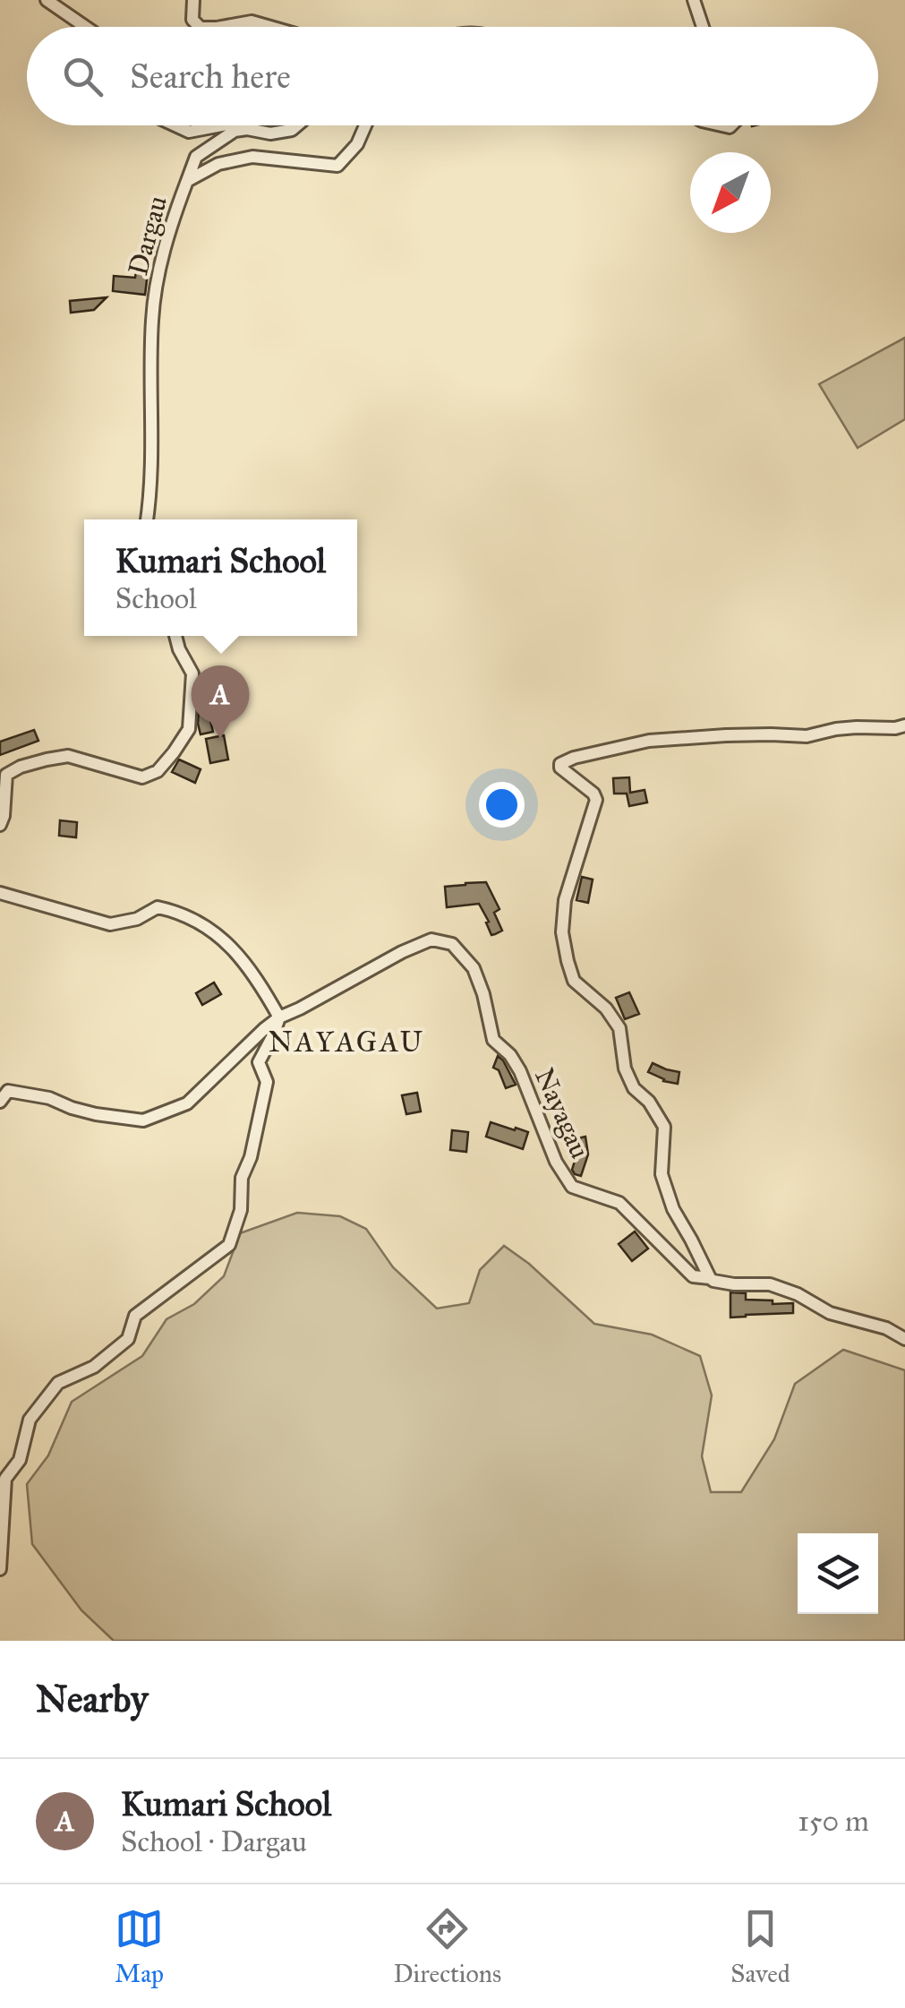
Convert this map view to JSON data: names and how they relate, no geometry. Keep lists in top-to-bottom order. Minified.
{"streets":{"street":["Dargau","Nayagau"]},"districts":["NAYAGAU"],"north":"bottom left","page":{"search":"Search here","popup":["Kumari School","School"],"pins":"A","heading":"Nearby","list":[{"mark":"A","name":"Kumari School","note":"School · Dargau","value":"150 m"}],"nav":["Map","Directions","Saved"]}}
